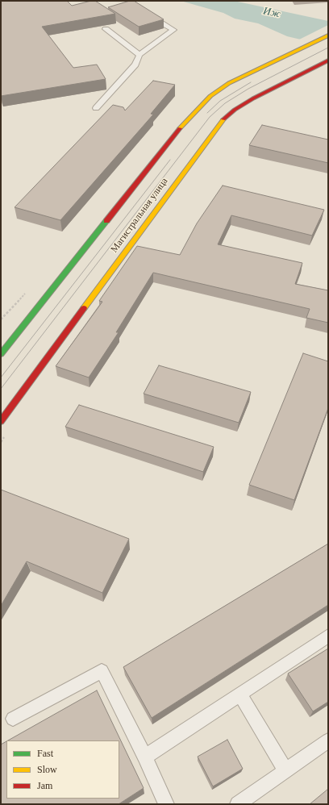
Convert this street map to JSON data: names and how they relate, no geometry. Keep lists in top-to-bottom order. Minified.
{"streets":{"main road":["Магистральная улица"]},"water":["Иж"],"legend":["Fast","Slow","Jam"]}
